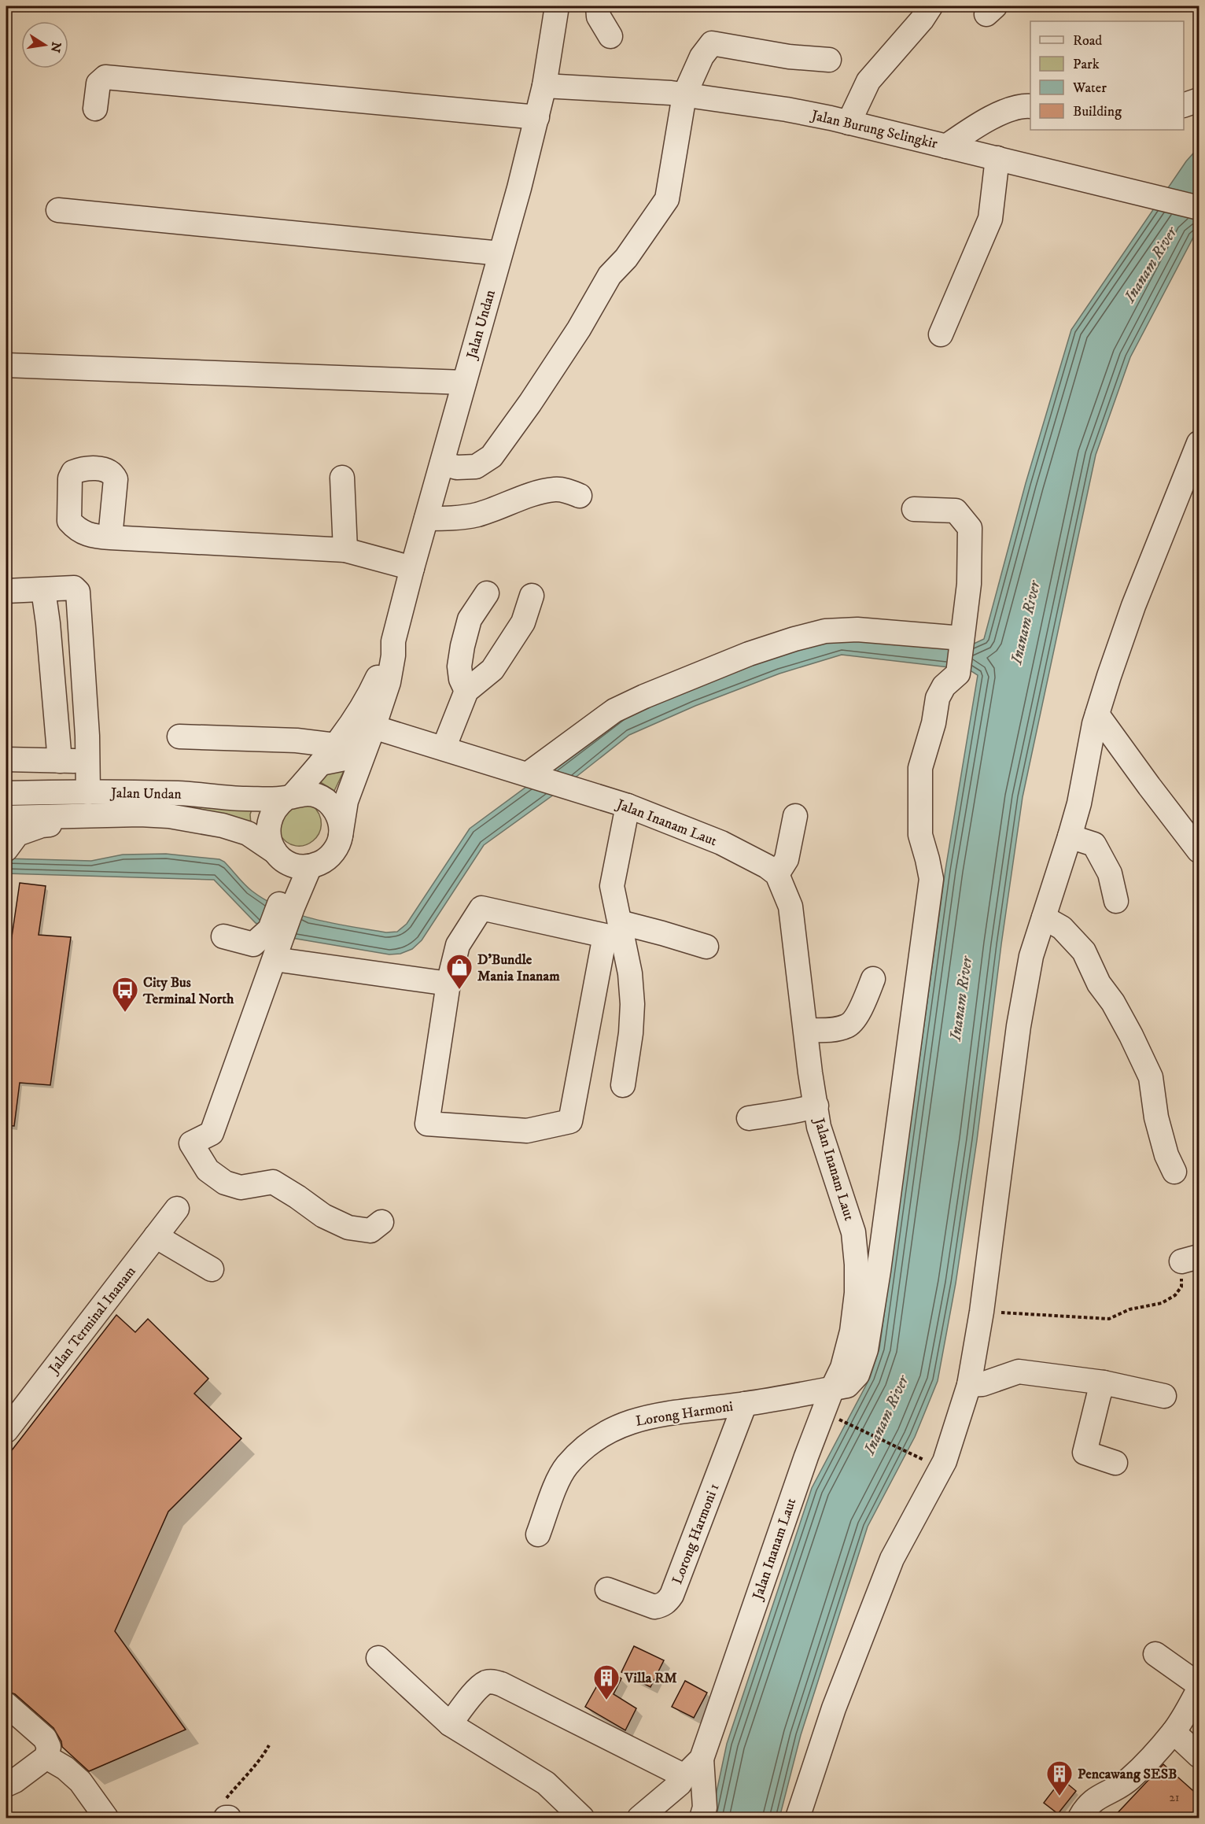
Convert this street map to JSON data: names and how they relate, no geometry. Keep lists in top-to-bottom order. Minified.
{"streets":{"street":["Jalan Burung Selingkir","Jalan Undan","Jalan Inanam Laut","Jalan Terminal Inanam","Lorong Harmoni","Lorong Harmoni 1"]},"crossings":[["Jalan Burung Selingkir","Jalan Undan"],["Jalan Undan","Jalan Inanam Laut"],["Jalan Inanam Laut","Lorong Harmoni"],["Lorong Harmoni","Lorong Harmoni 1"]],"water":["Inanam River"],"places":{"shop":["D'Bundle Mania Inanam"],"bus stop":["City Bus Terminal North"],"building":["Villa RM","Pencawang SESB"]},"house_numbers":["21"],"legend":["Road","Park","Water","Building"],"north":"right"}
